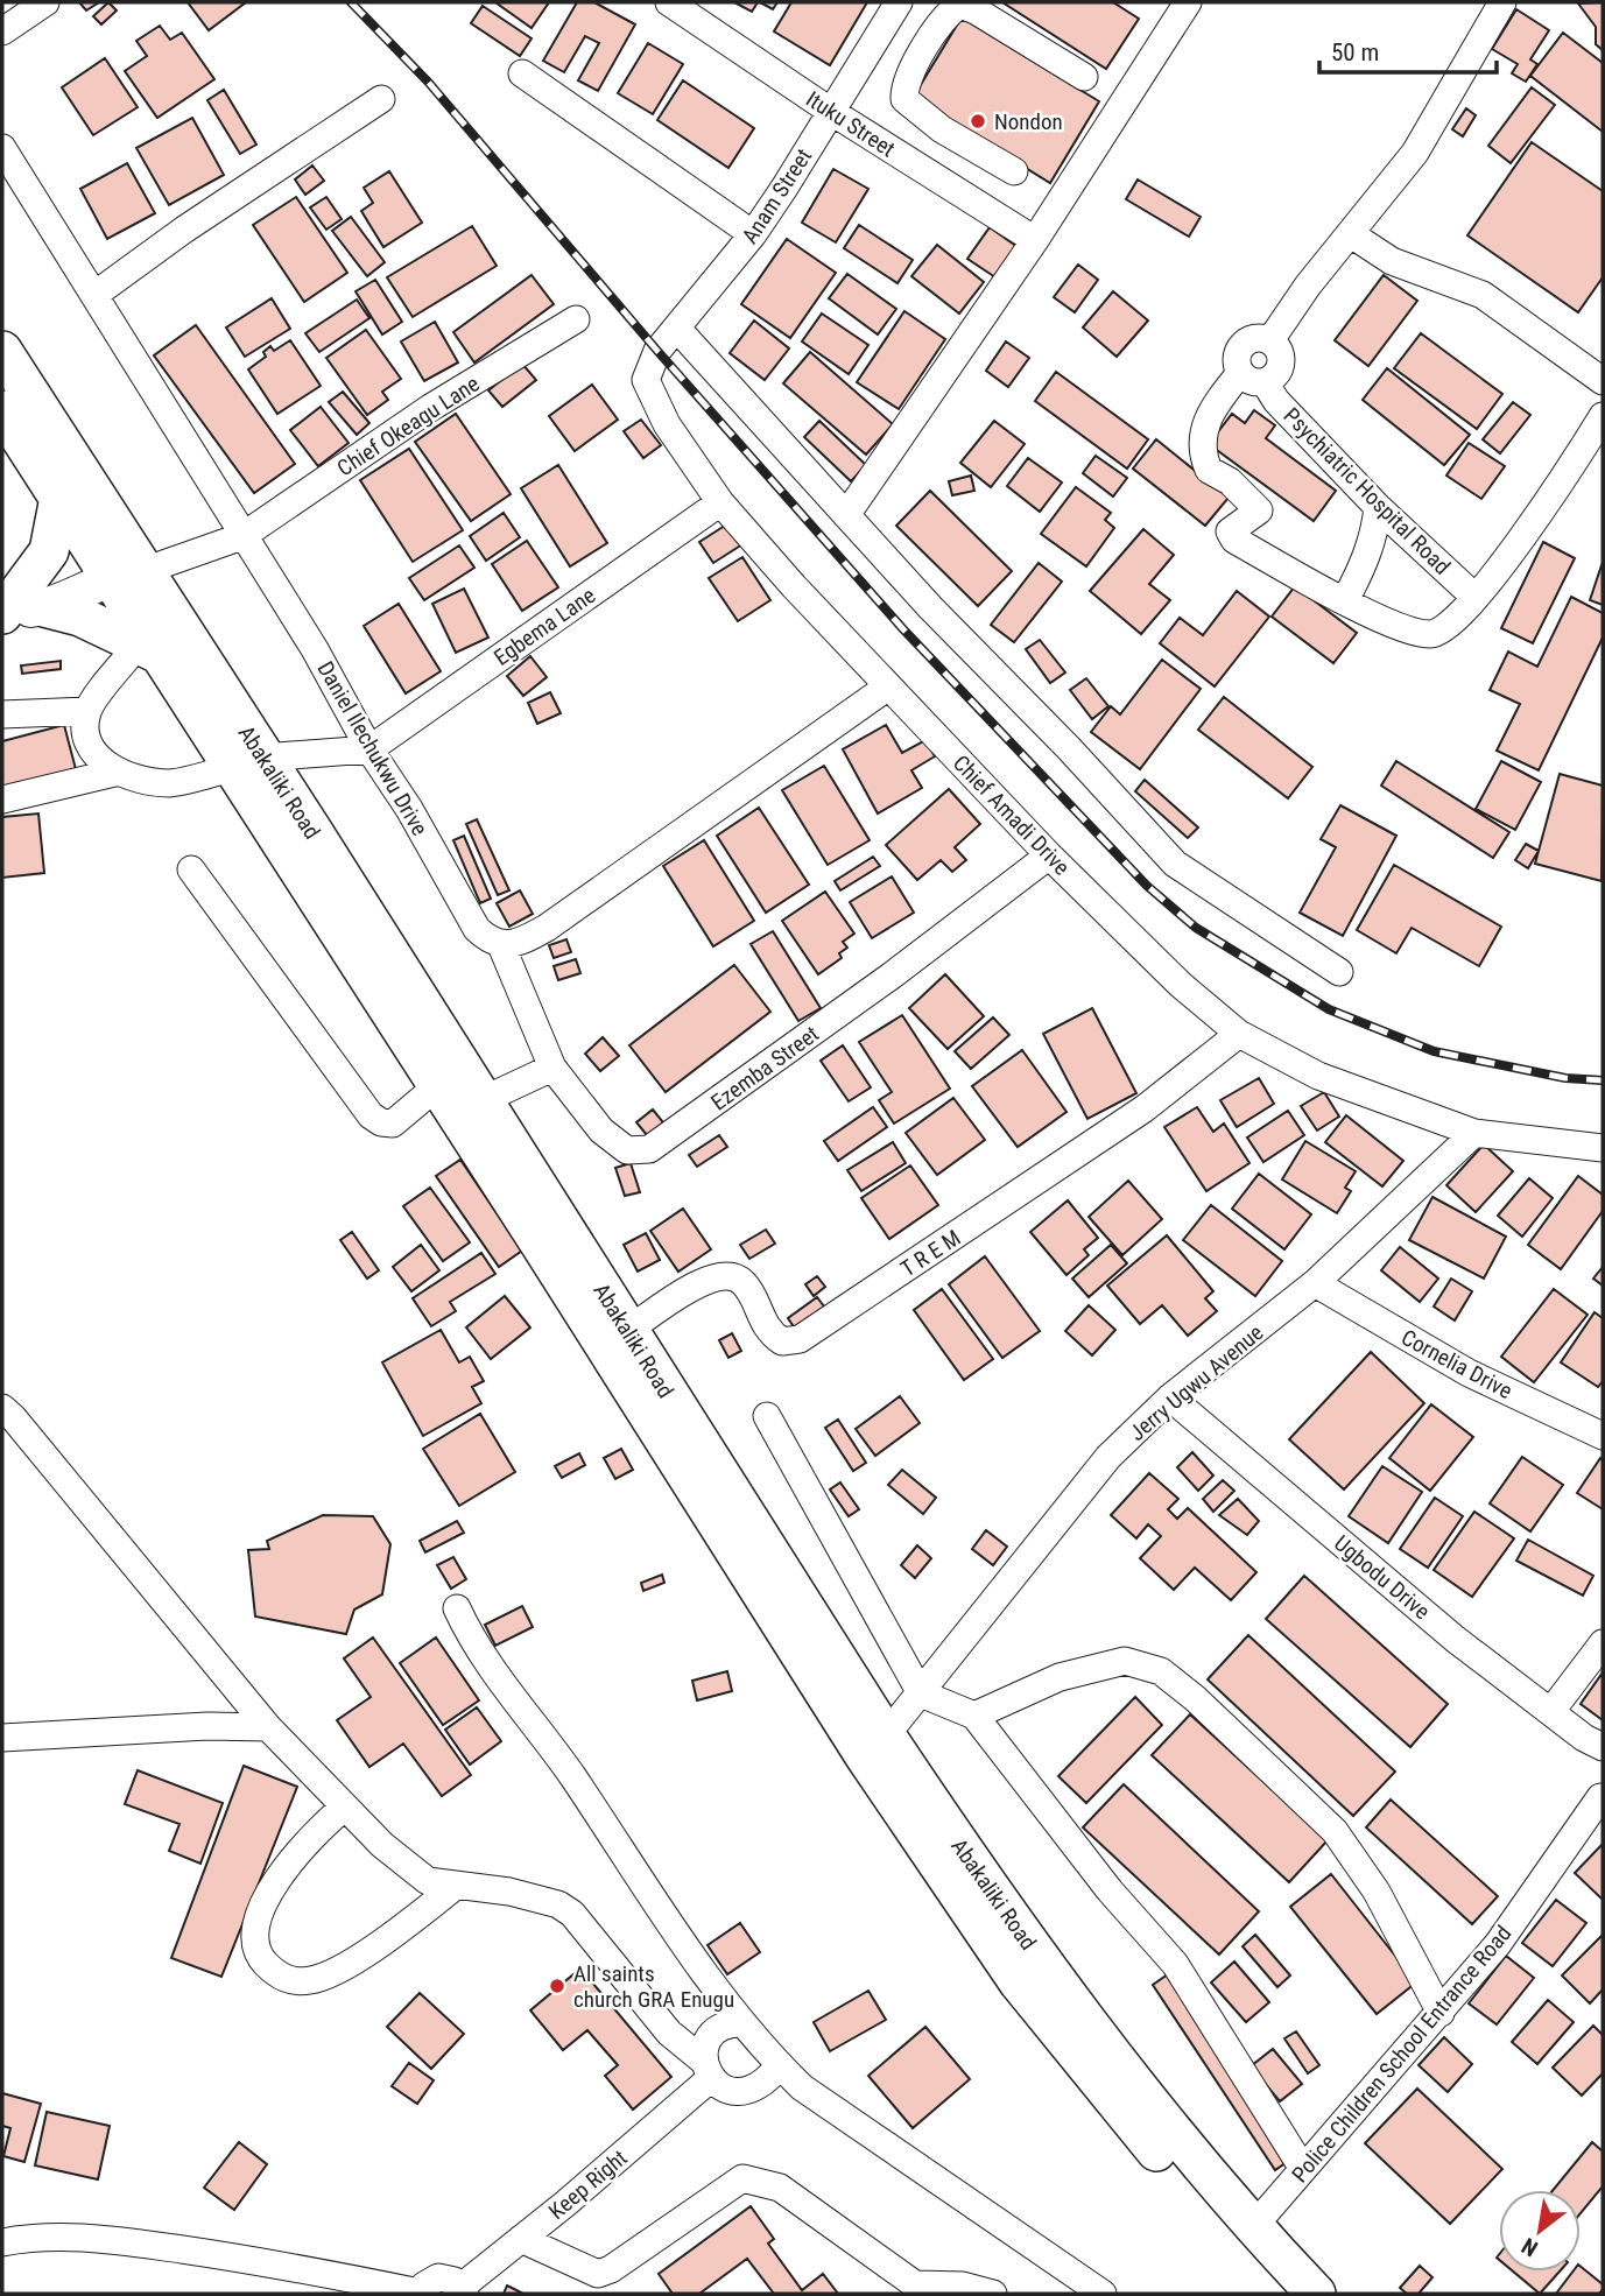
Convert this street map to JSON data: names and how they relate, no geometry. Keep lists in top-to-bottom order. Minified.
{"streets":{"highway":["Abakaliki Road"],"street":["Ituku Street","Anam Street","Chief Okeagu Lane","Psychiatric Hospital Road","Egbema Lane","Daniel Ilechukwu Drive","Chief Amadi Drive","Ezemba Street","T R E M","Cornelia Drive","Jerry Ugwu Avenue","Ugbodu Drive","Police Children School Entrance Road","Keep Right"]},"crossings":[["Ituku Street","Anam Street"],["Anam Street","Chief Amadi Drive"],["Chief Okeagu Lane","Daniel Ilechukwu Drive"],["Chief Okeagu Lane","Abakaliki Road"],["Egbema Lane","Daniel Ilechukwu Drive"],["Egbema Lane","Chief Amadi Drive"],["Daniel Ilechukwu Drive","Ezemba Street"],["Abakaliki Road","T R E M"],["Abakaliki Road","Jerry Ugwu Avenue"],["Abakaliki Road","Police Children School Entrance Road"],["Chief Amadi Drive","Ezemba Street"],["Chief Amadi Drive","T R E M"],["Chief Amadi Drive","Jerry Ugwu Avenue"],["Cornelia Drive","Jerry Ugwu Avenue"],["Jerry Ugwu Avenue","Ugbodu Drive"]],"places":["Nondon","All saints church GRA Enugu"],"scale_bar":"50 m","north":"bottom left"}
